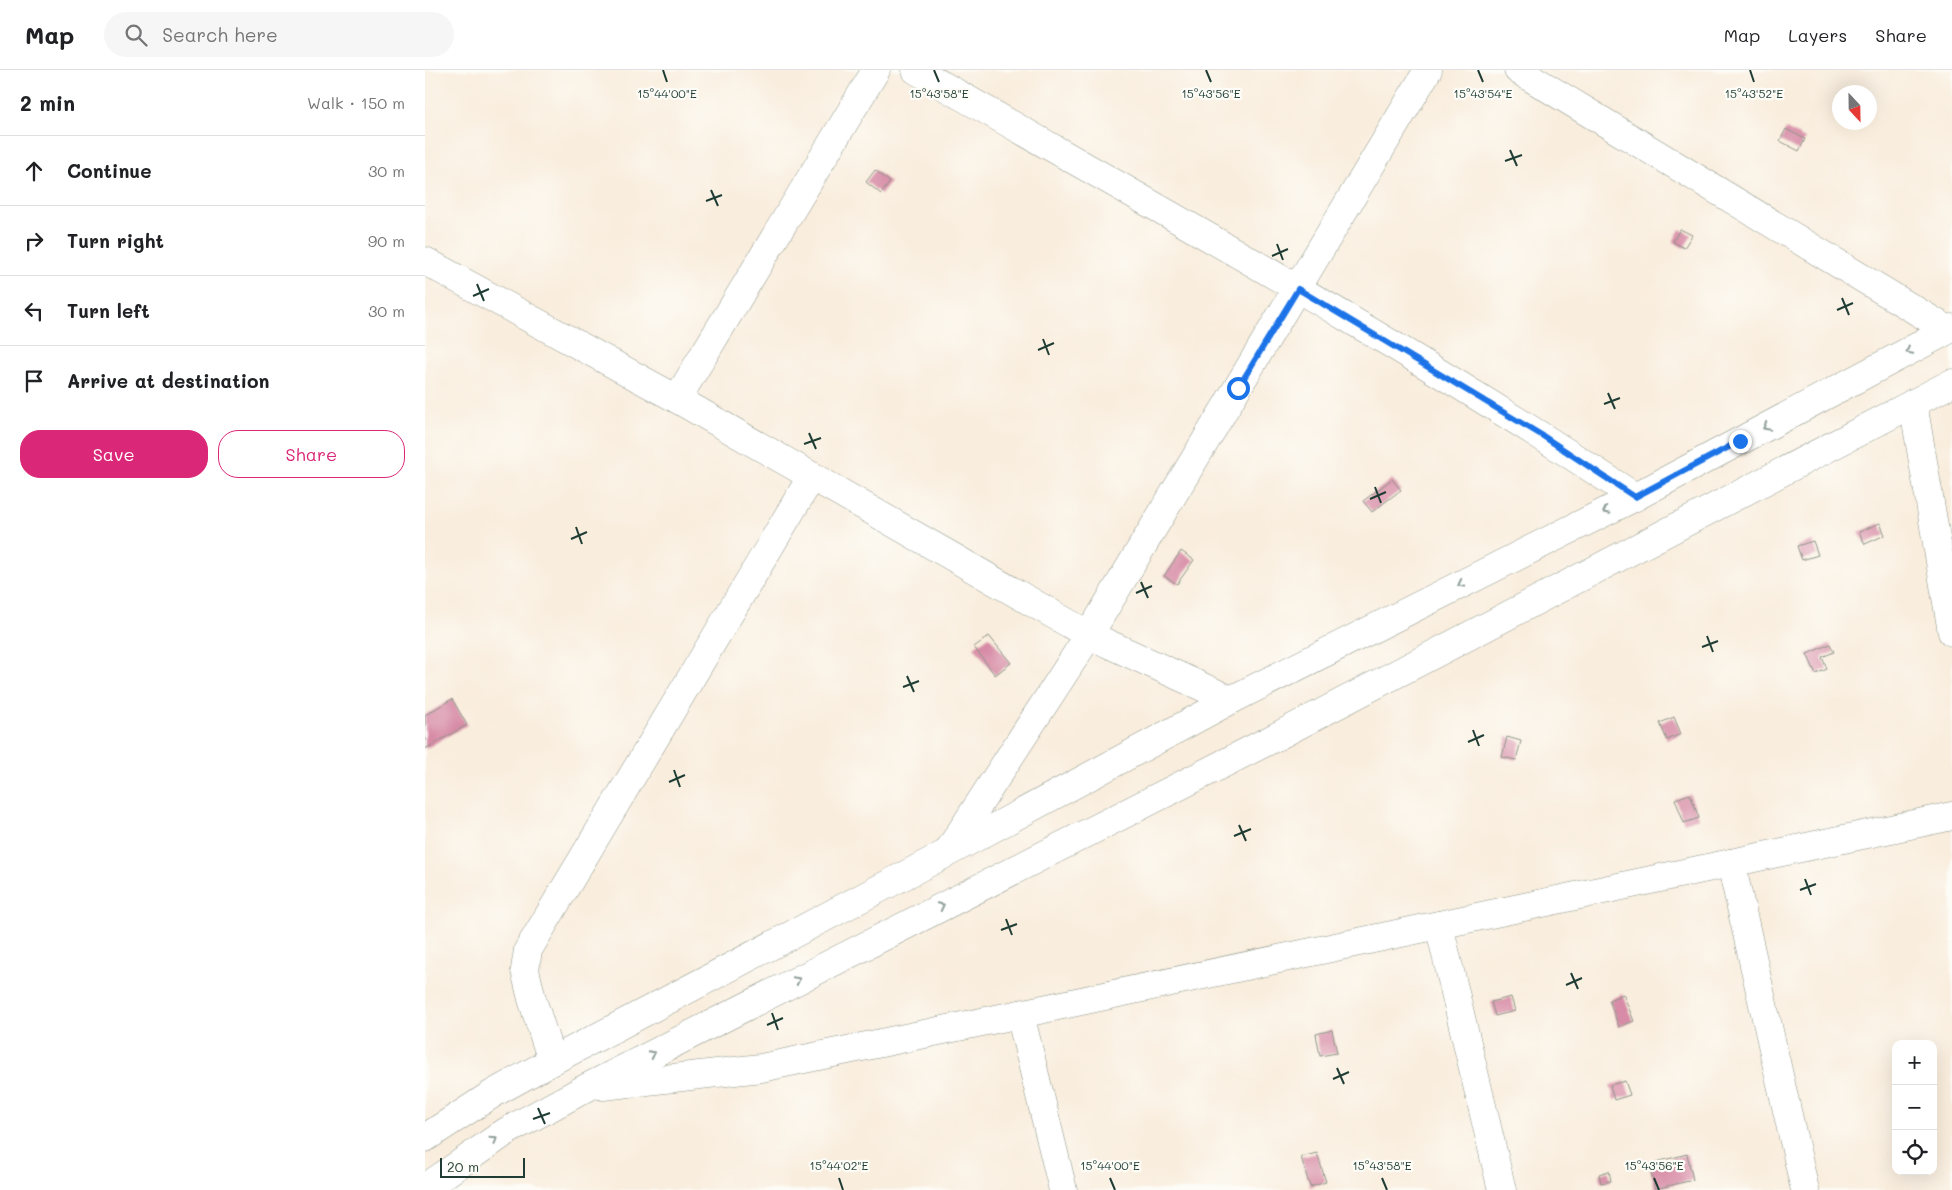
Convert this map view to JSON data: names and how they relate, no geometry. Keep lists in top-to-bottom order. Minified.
{"scale_bar":"20 m","north":"bottom","page":{"header":"Map","search":"Search here","nav":["Map","Layers","Share"],"heading":["2 min","Walk · 150 m"],"list":[["Continue","30 m"],["Turn right","90 m"],["Turn left","30 m"],"Arrive at destination"],"buttons":["Save","Share"],"map_buttons":["+","−"],"scale":"20 m"},"coordinates":["15°44'00\"E","15°43'58\"E","15°43'56\"E","15°43'54\"E","15°43'52\"E","15°44'02\"E"]}
